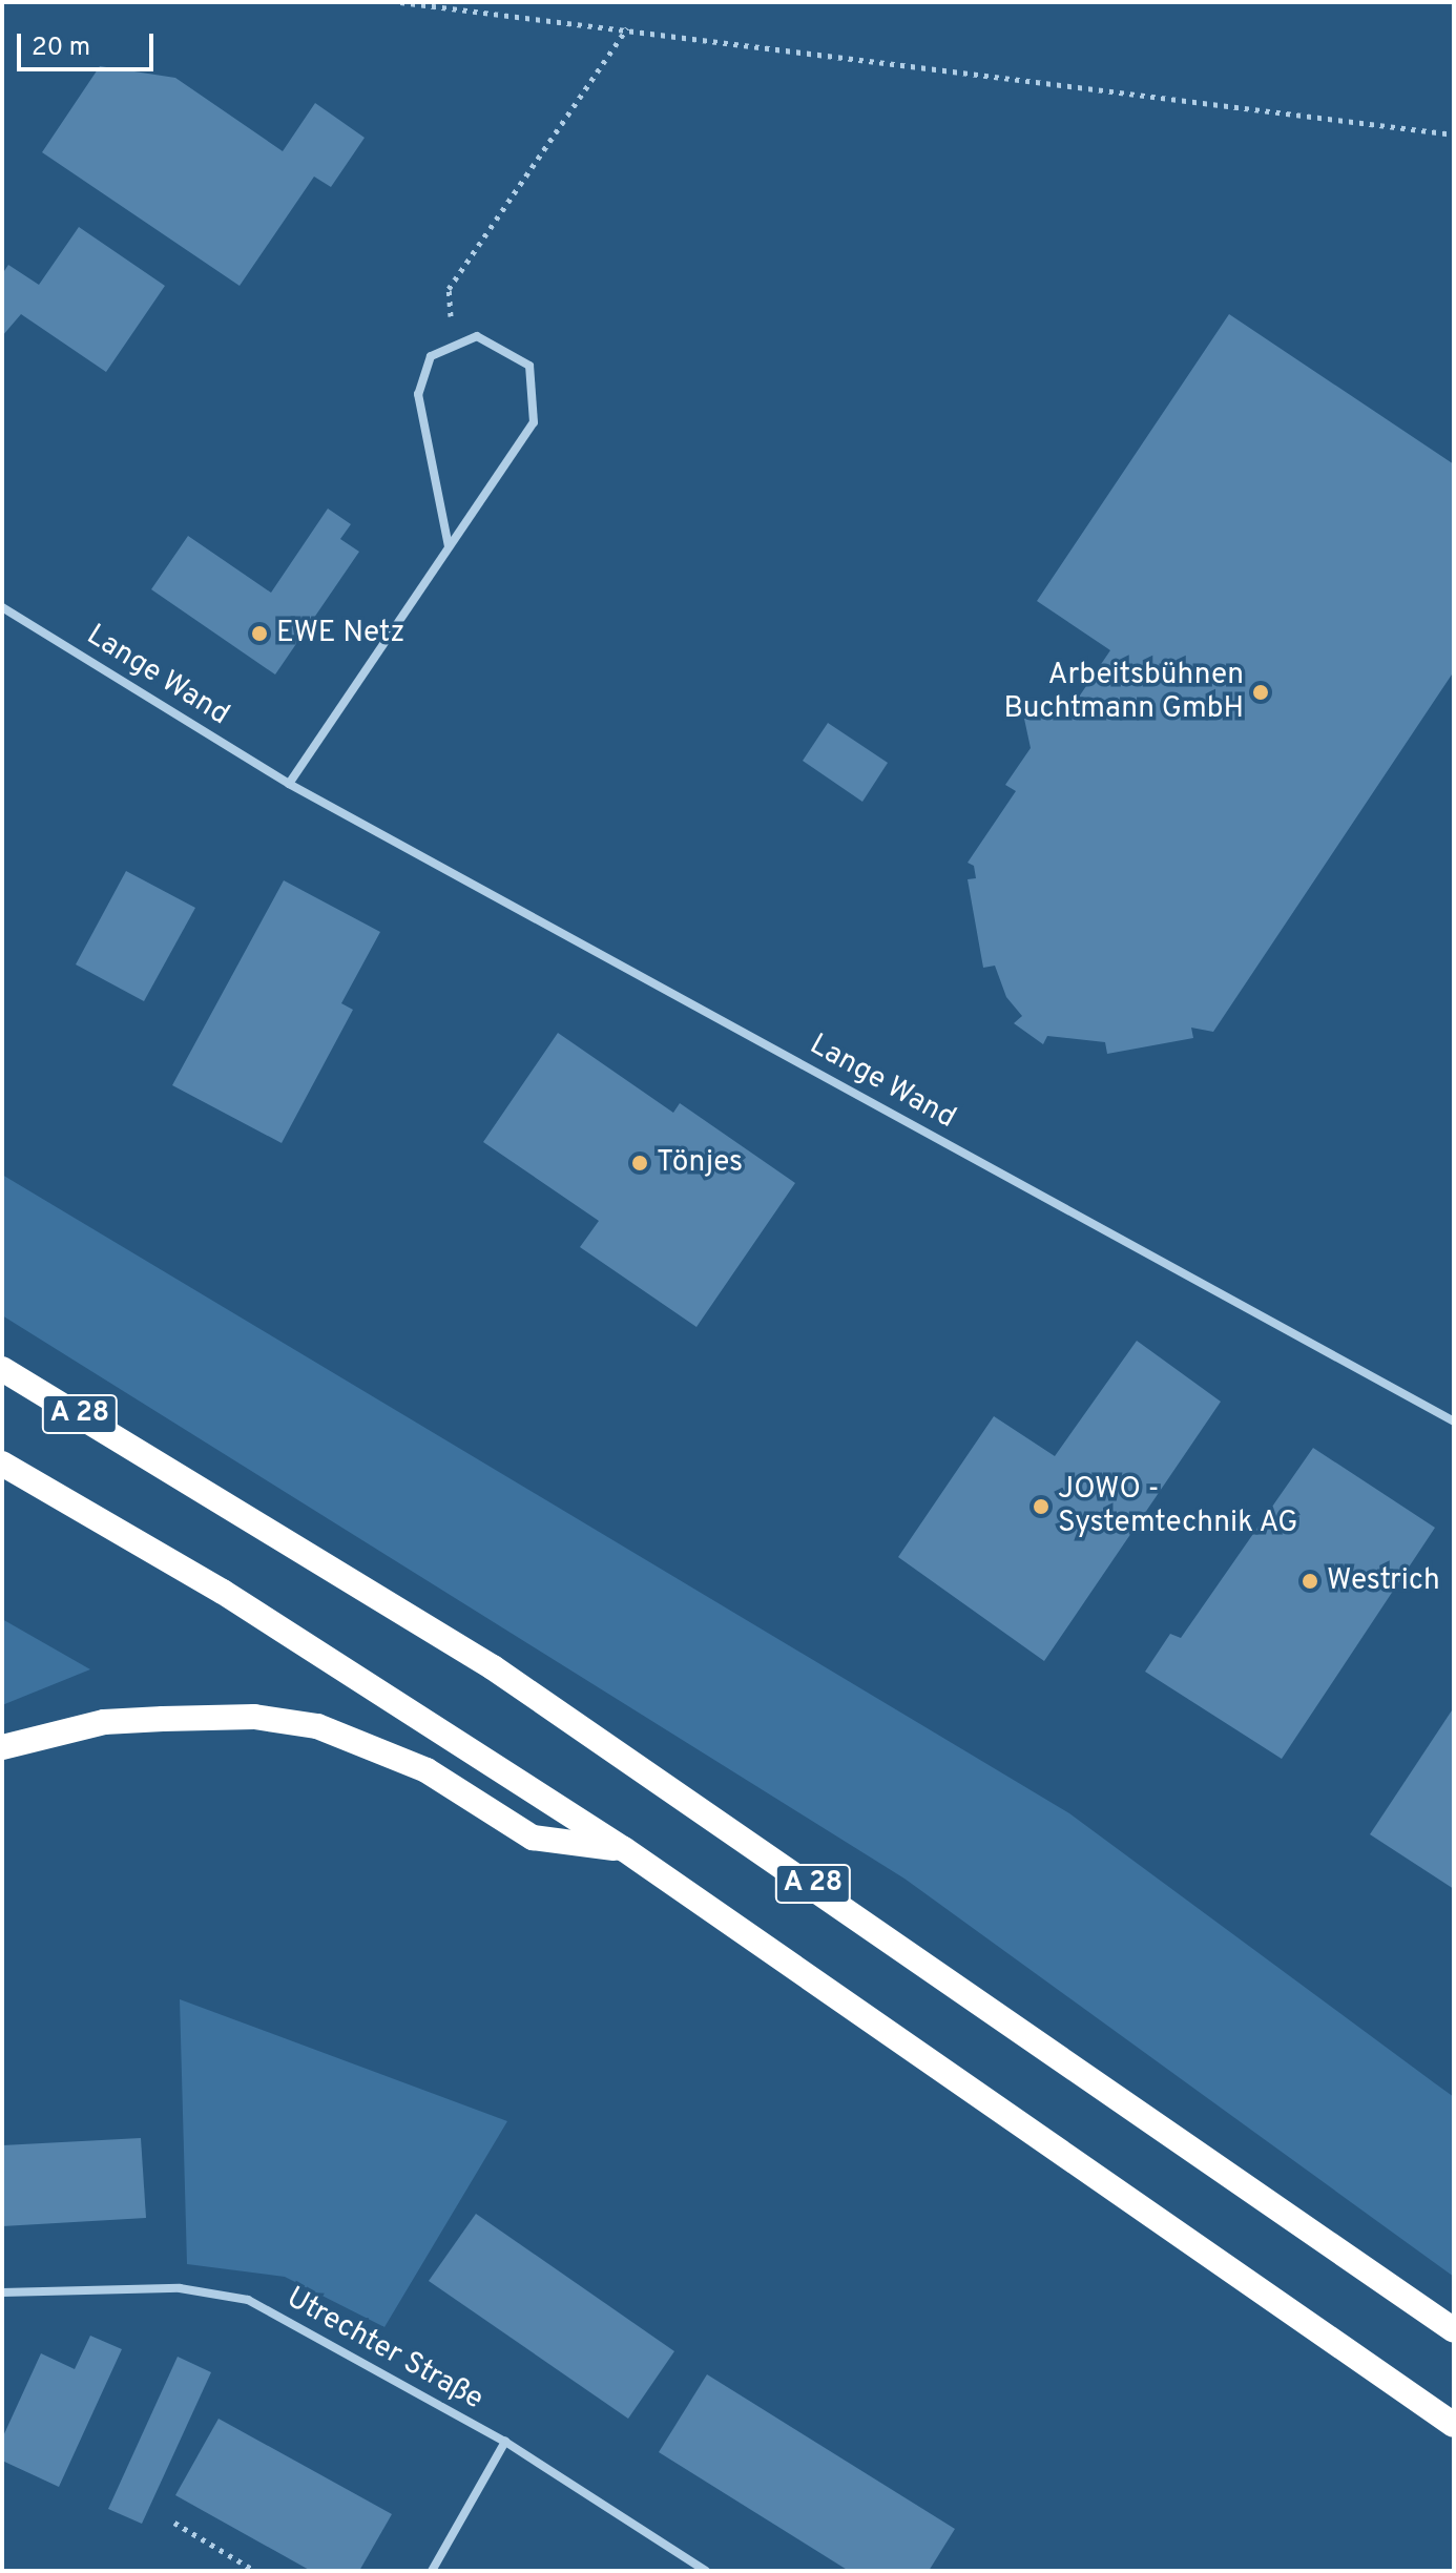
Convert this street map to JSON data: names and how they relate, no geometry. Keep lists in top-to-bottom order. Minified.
{"streets":{"highway":["A 28"],"street":["Lange Wand","Utrechter Straße"]},"places":["EWE Netz","Arbeitsbühnen Buchtmann GmbH","Tönjes","JOWO ‑ Systemtechnik AG","Westrich"],"scale_bar":"20 m"}
